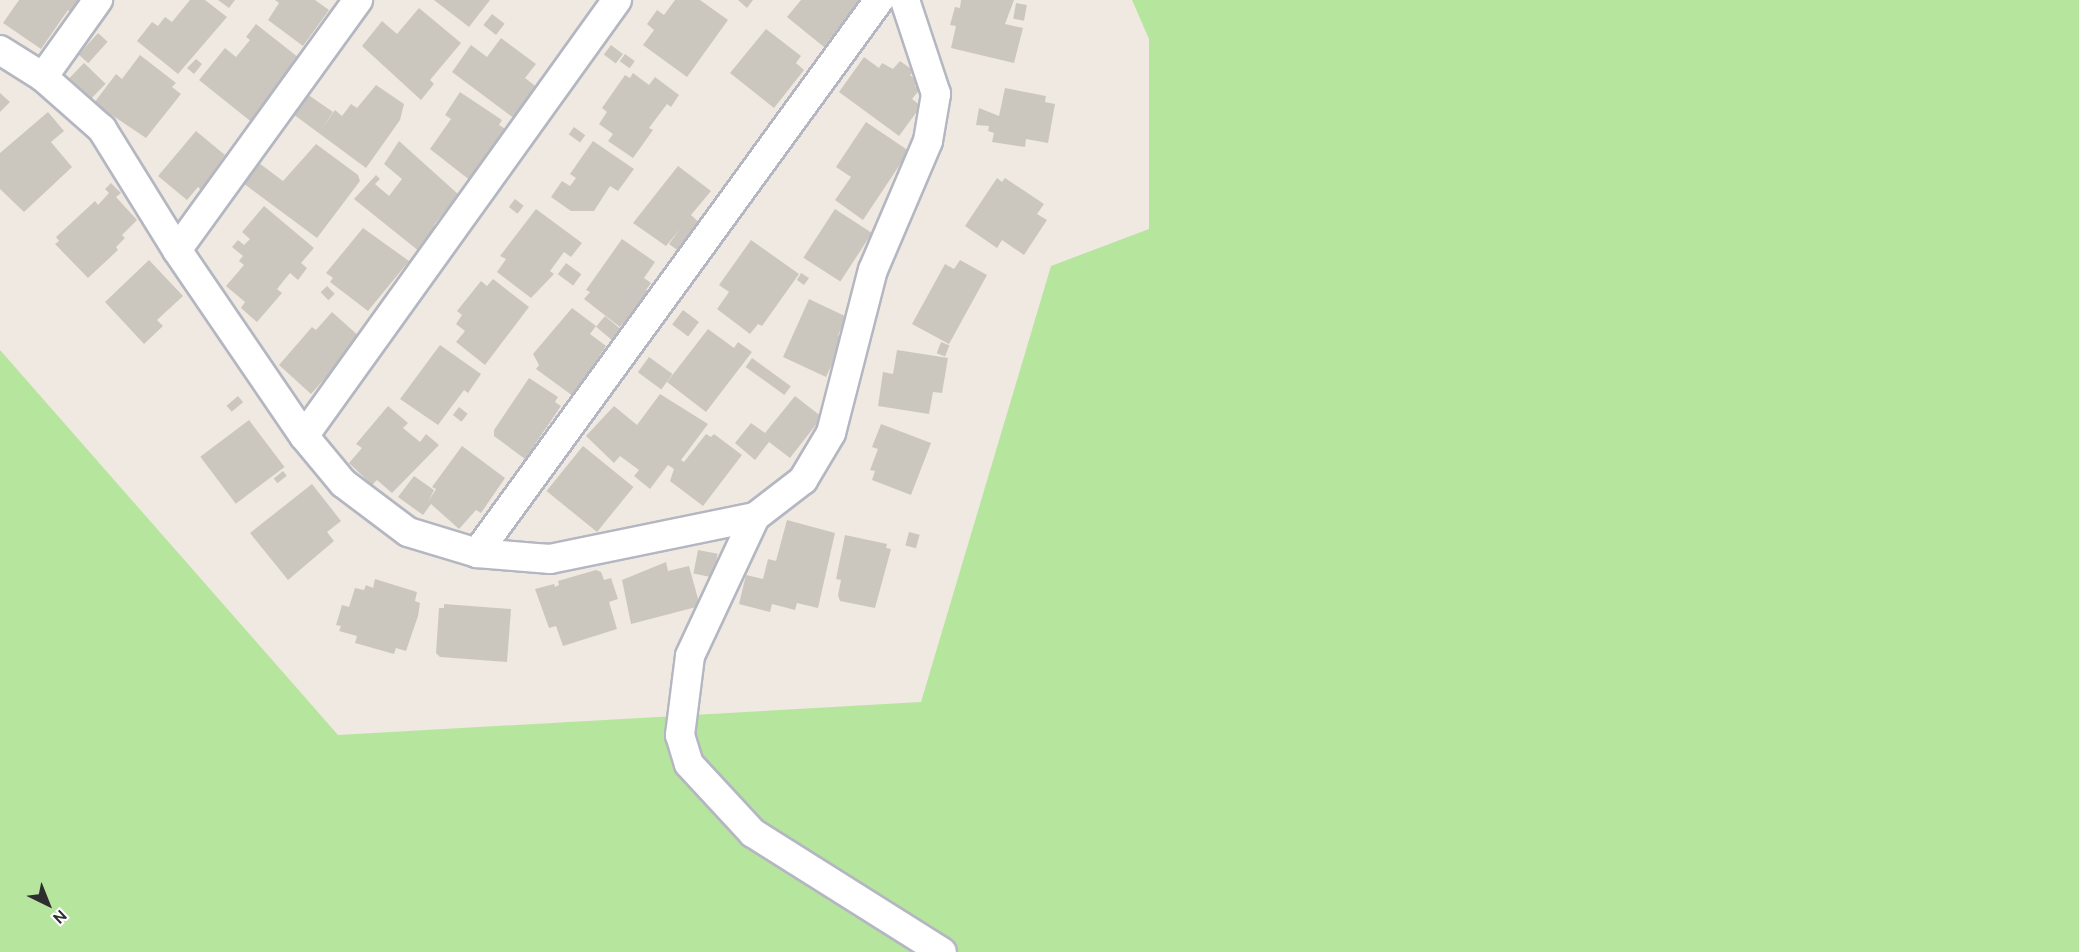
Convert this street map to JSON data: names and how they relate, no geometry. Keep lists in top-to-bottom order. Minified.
{"north":"bottom right"}
